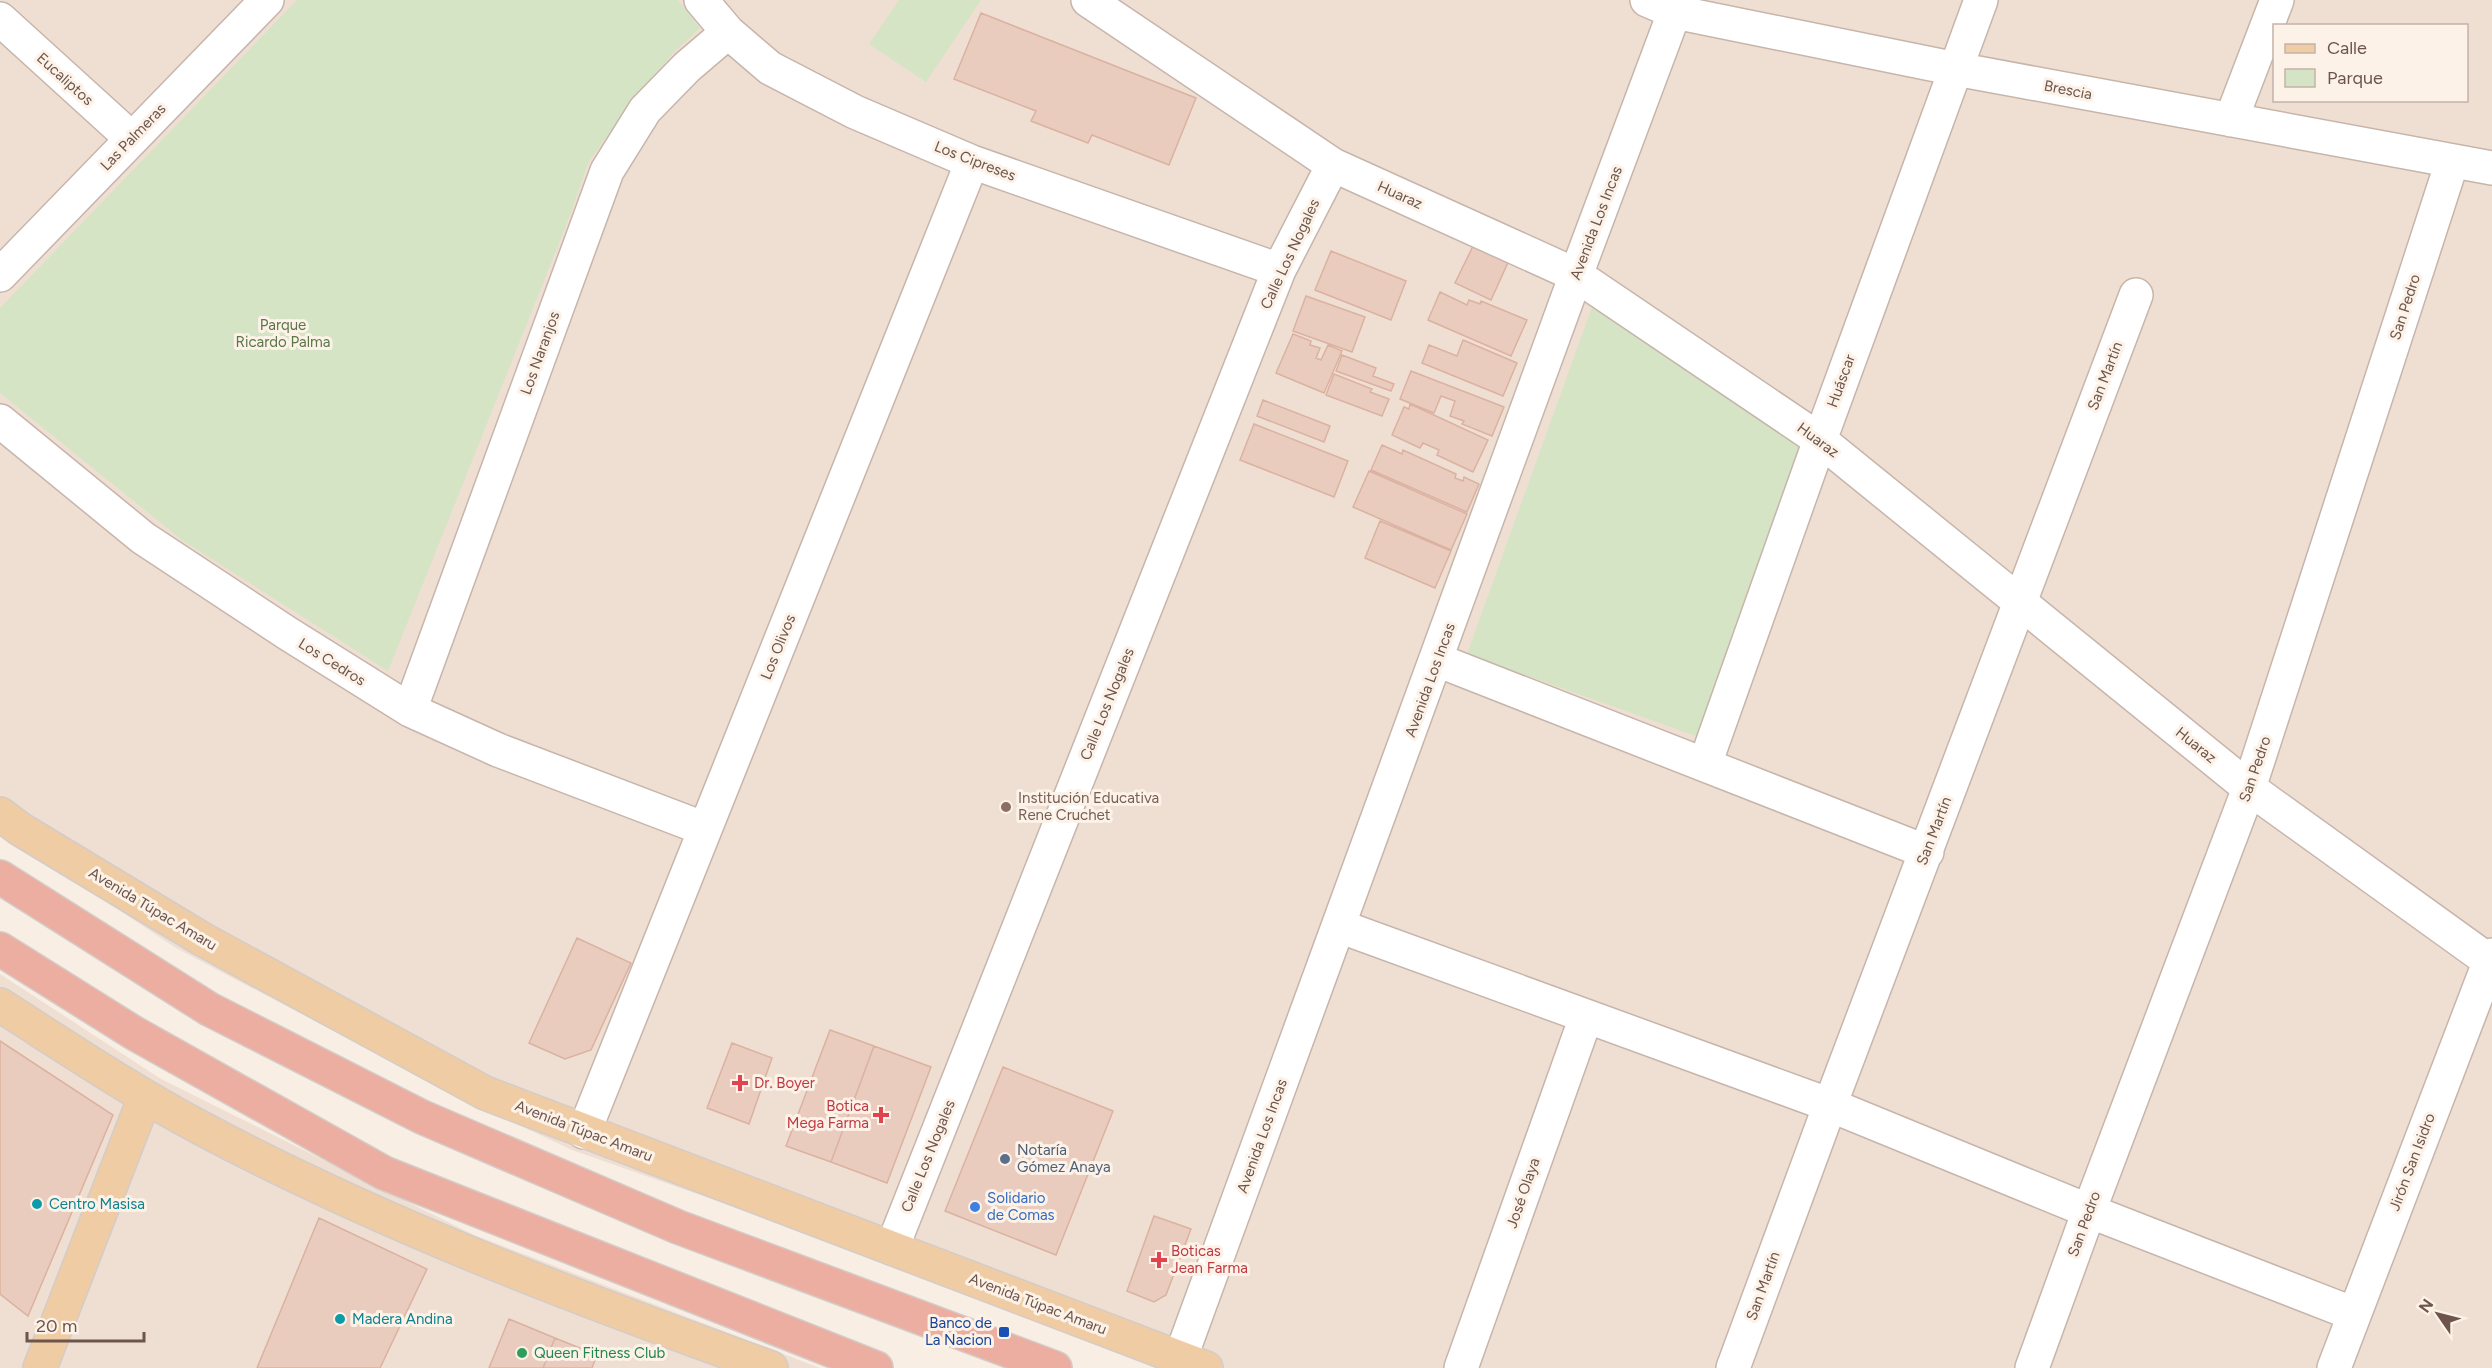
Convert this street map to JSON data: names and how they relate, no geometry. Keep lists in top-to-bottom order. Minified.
{"streets":{"main road":["Avenida Túpac Amaru"],"street":["Eucaliptos","Brescia","Las Palmeras","Los Cipreses","Huaraz","Avenida Los Incas","Calle Los Nogales","San Pedro","Los Naranjos","San Martín","Huáscar","Los Olivos","Los Cedros","Jirón San Isidro","José Olaya"]},"crossings":[["Eucaliptos","Las Palmeras"],["Brescia","Avenida Los Incas"],["Brescia","San Pedro"],["Brescia","Huáscar"],["Los Cipreses","Calle Los Nogales"],["Los Cipreses","Los Naranjos"],["Los Cipreses","Los Olivos"],["Huaraz","Avenida Los Incas"],["Huaraz","Calle Los Nogales"],["Huaraz","San Pedro"],["Huaraz","San Martín"],["Huaraz","Huáscar"],["Huaraz","Jirón San Isidro"],["Avenida Los Incas","Avenida Túpac Amaru"],["Calle Los Nogales","Avenida Túpac Amaru"],["Los Naranjos","Los Cedros"],["Los Olivos","Los Cedros"],["Los Olivos","Avenida Túpac Amaru"]],"parks":["Parque Ricardo Palma"],"places":{"other":["Institución Educativa Rene Cruchet","Notaría Gómez Anaya","Centro Masisa","Solidario de Comas","Madera Andina","Queen Fitness Club"],"health":["Dr. Boyer","Botica Mega Farma","Boticas Jean Farma"],"transit":["Banco de La Nacion"]},"legend":["Calle","Parque"],"scale_bar":"20 m","north":"top left"}
